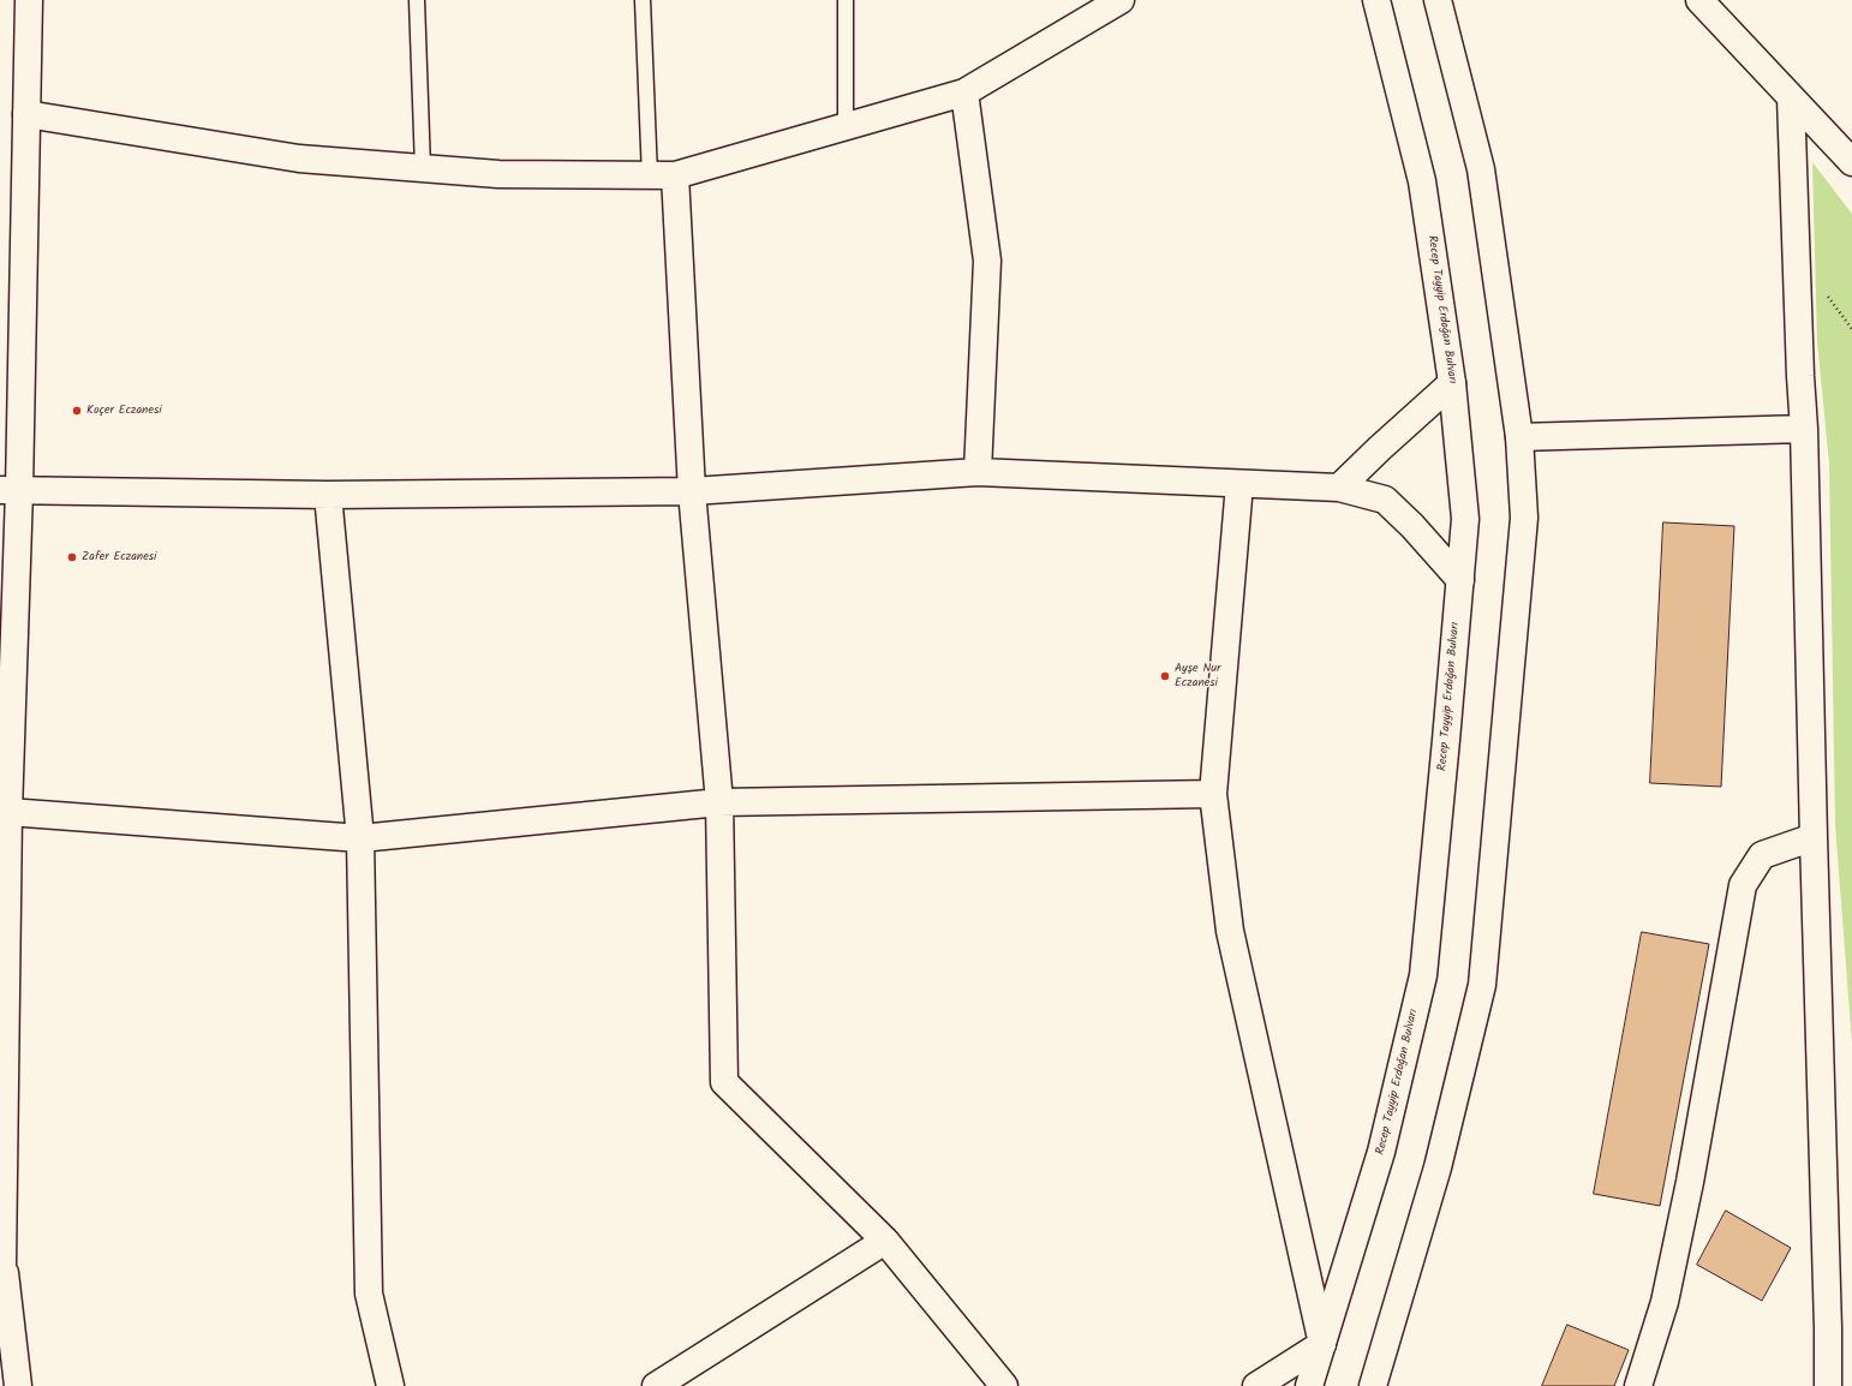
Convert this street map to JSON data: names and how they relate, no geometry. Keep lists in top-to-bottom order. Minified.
{"streets":{"street":["Recep Tayyip Erdoğan Bulvarı"]},"places":["Koçer Eczanesi","Zafer Eczanesi","Ayşe Nur Eczanesi"]}
